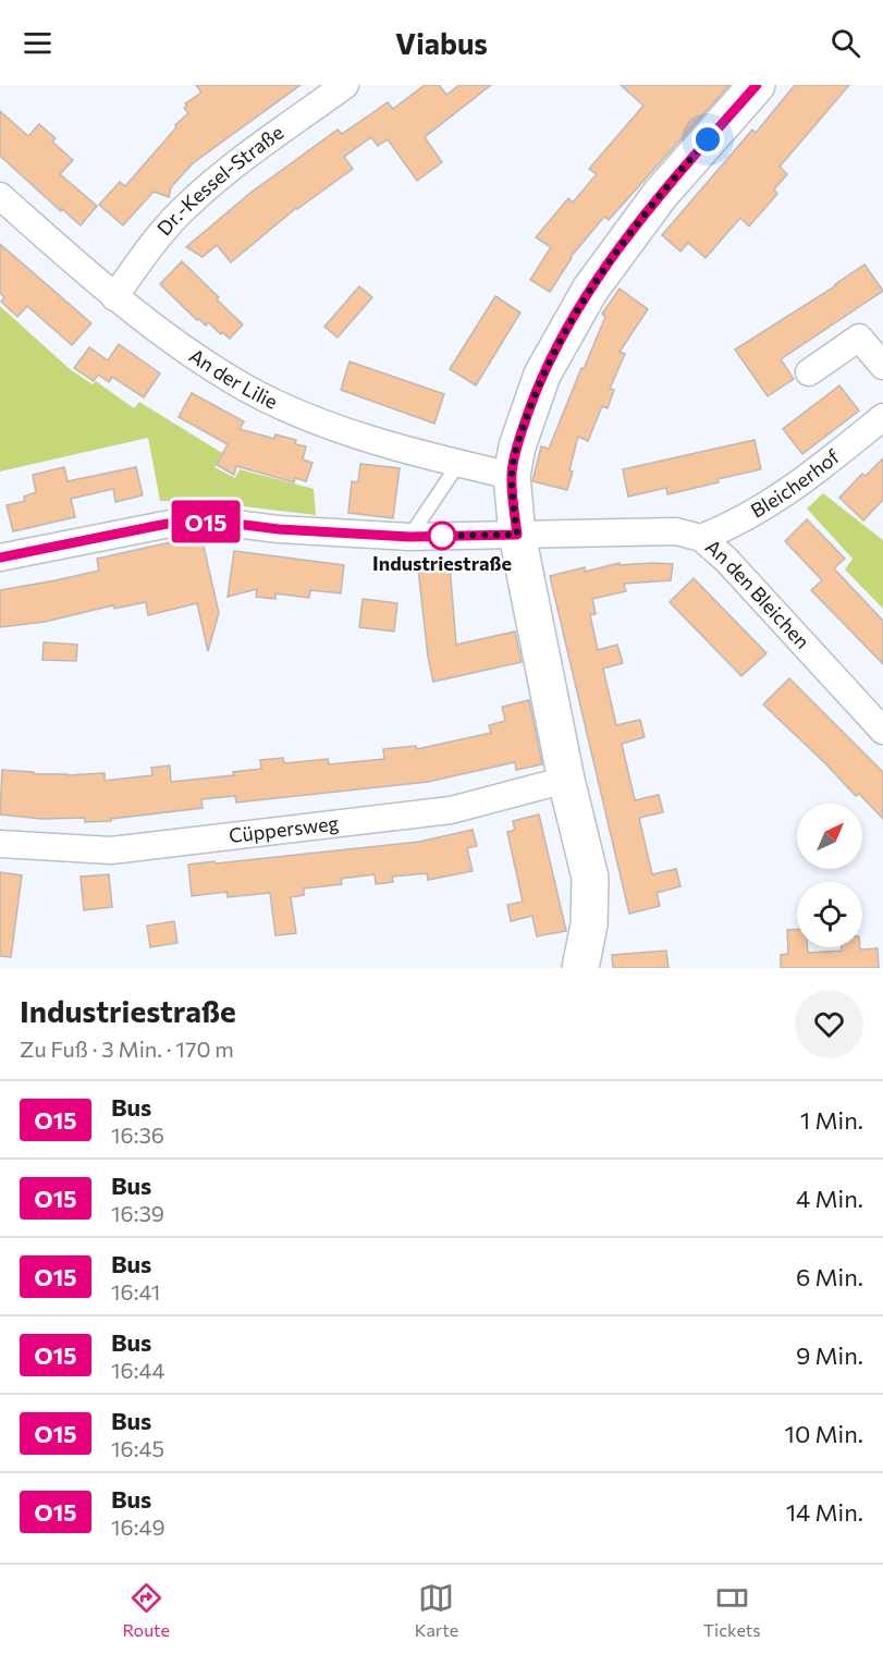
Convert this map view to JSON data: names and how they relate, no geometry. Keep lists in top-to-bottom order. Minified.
{"streets":{"street":["Dr.-Kessel-Straße","An der Lilie","Bleicherhof","An den Bleichen","Cüppersweg"]},"crossings":[["Dr.-Kessel-Straße","An der Lilie"],["Bleicherhof","An den Bleichen"]],"places":["Industriestraße"],"lines":["bus line O15"],"north":"top right","page":{"header":"Viabus","on_map":"O15","heading":["Industriestraße","Zu Fuß · 3 Min. · 170 m"],"list":[{"mark":"O15","name":"Bus","note":"16:36","value":"1 Min."},{"mark":"O15","name":"Bus","note":"16:39","value":"4 Min."},{"mark":"O15","name":"Bus","note":"16:41","value":"6 Min."},{"mark":"O15","name":"Bus","note":"16:44","value":"9 Min."},{"mark":"O15","name":"Bus","note":"16:45","value":"10 Min."},{"mark":"O15","name":"Bus","note":"16:49","value":"14 Min."}],"tabs":["Route","Karte","Tickets"]}}
